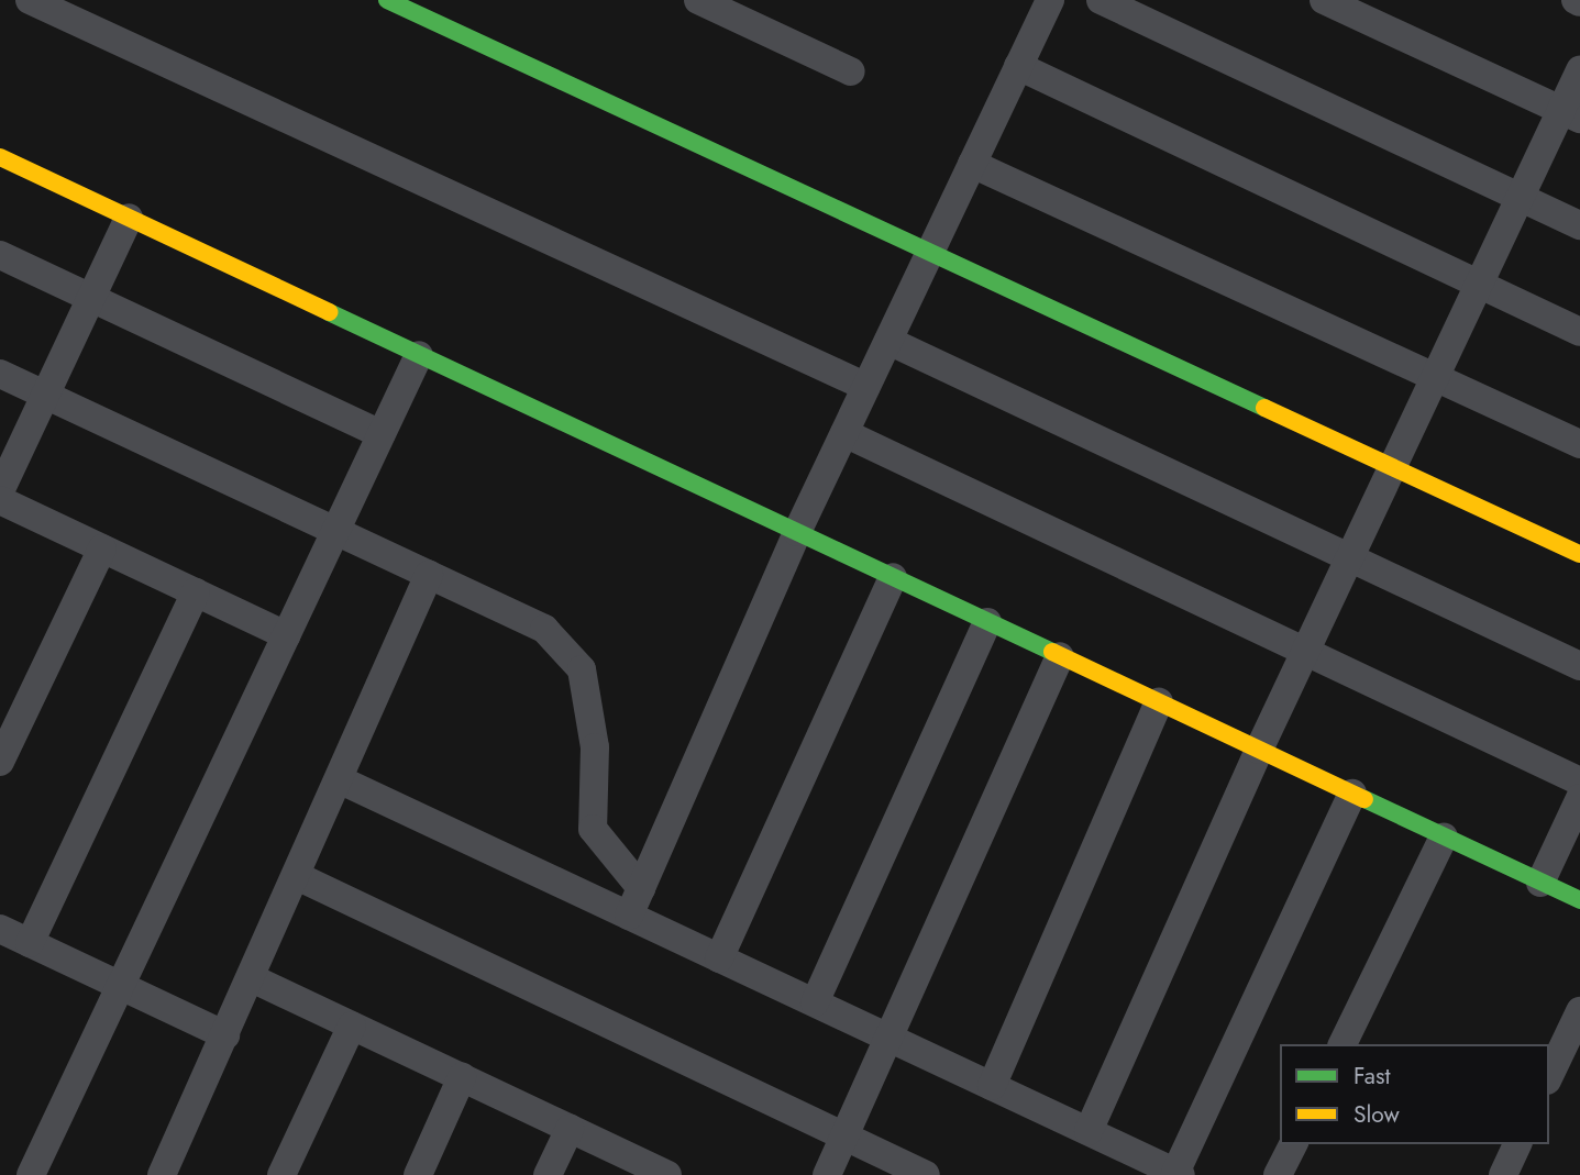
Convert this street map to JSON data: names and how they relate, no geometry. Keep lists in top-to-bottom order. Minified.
{"legend":["Fast","Slow"]}
